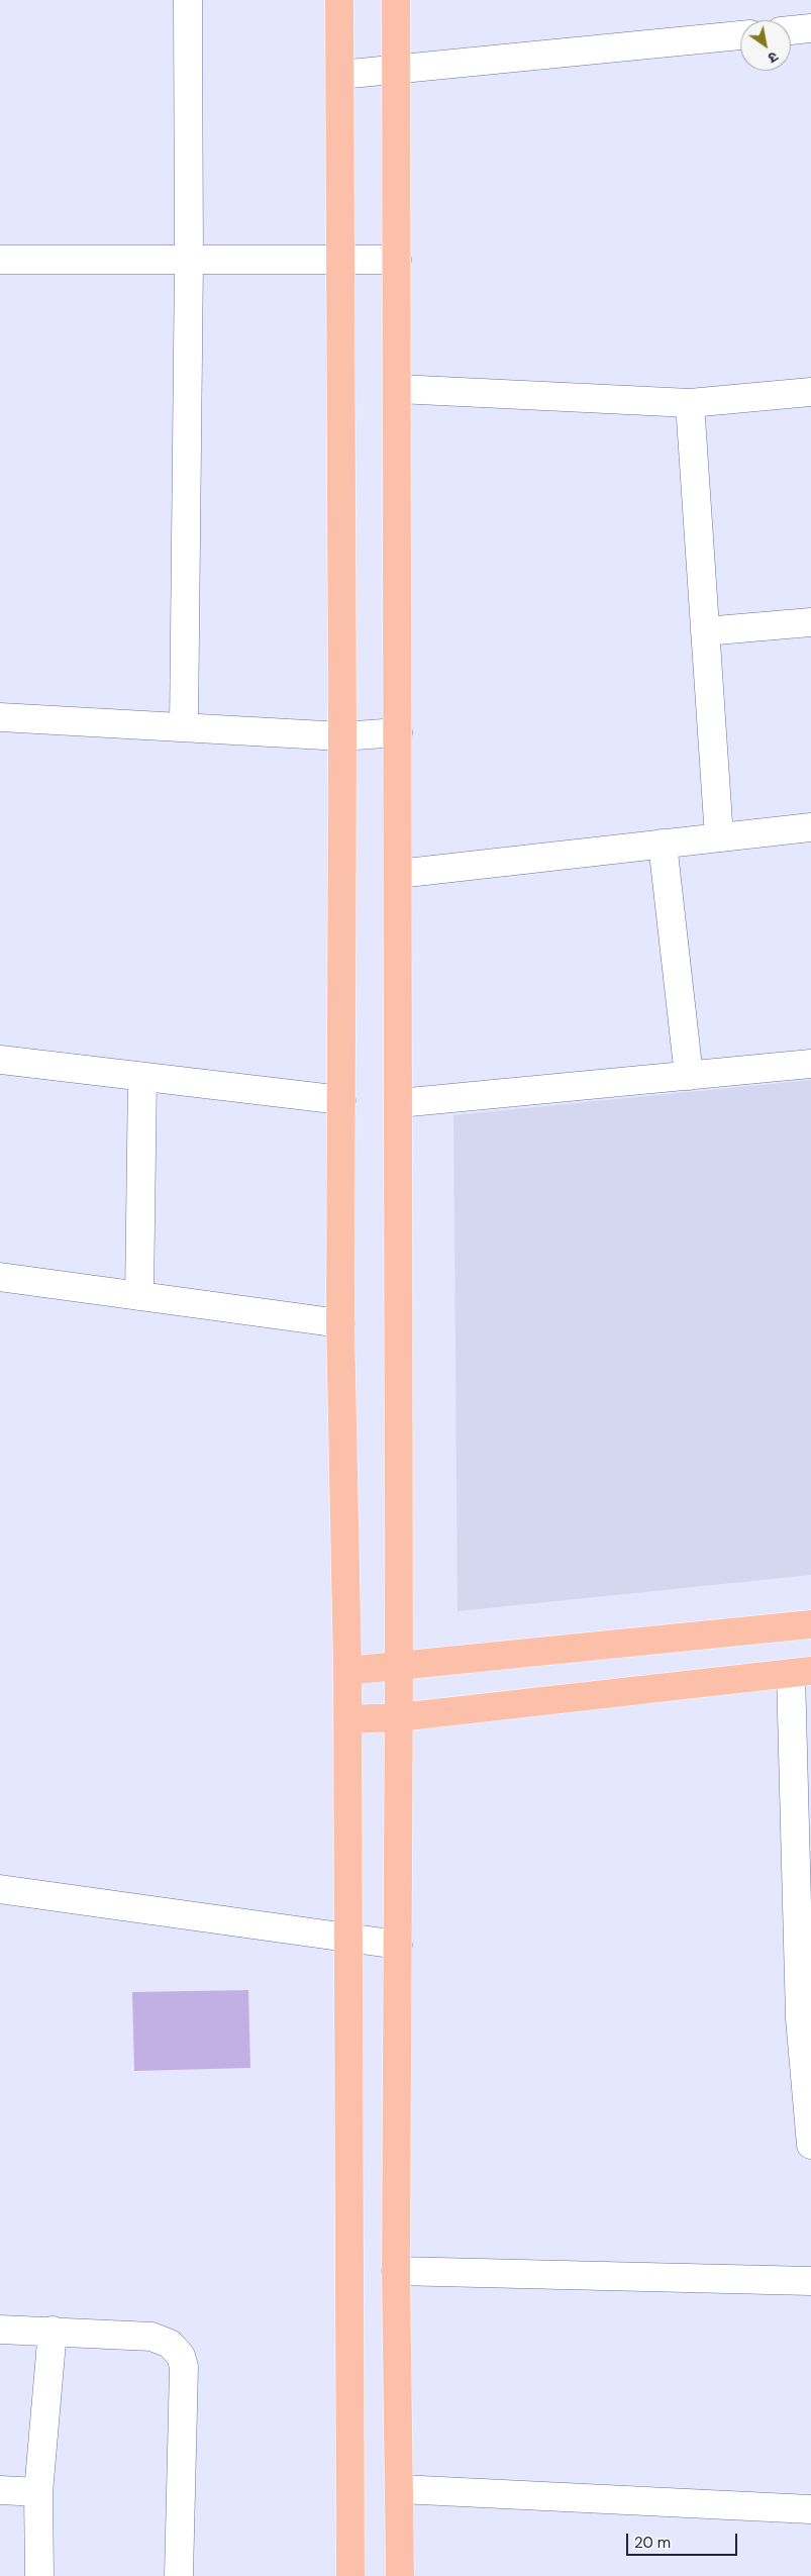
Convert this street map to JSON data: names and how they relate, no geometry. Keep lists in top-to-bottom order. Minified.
{"scale_bar":"20 m","north":"bottom right"}
